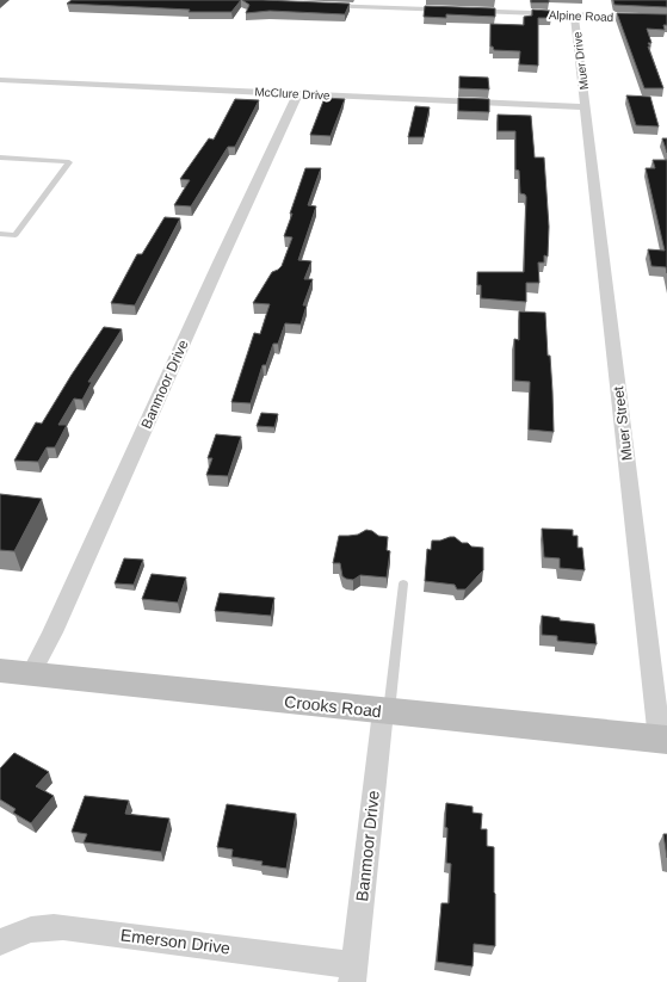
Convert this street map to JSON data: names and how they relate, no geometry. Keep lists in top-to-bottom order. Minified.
{"streets":{"main road":["Crooks Road"],"street":["Alpine Road","Muer Drive","McClure Drive","Banmoor Drive","Muer Street","Emerson Drive"]},"crossings":[["Alpine Road","Muer Drive"],["Muer Drive","McClure Drive"],["Muer Drive","Muer Street"],["McClure Drive","Banmoor Drive"],["McClure Drive","Muer Street"],["Banmoor Drive","Crooks Road"],["Banmoor Drive","Emerson Drive"],["Muer Street","Crooks Road"]]}
